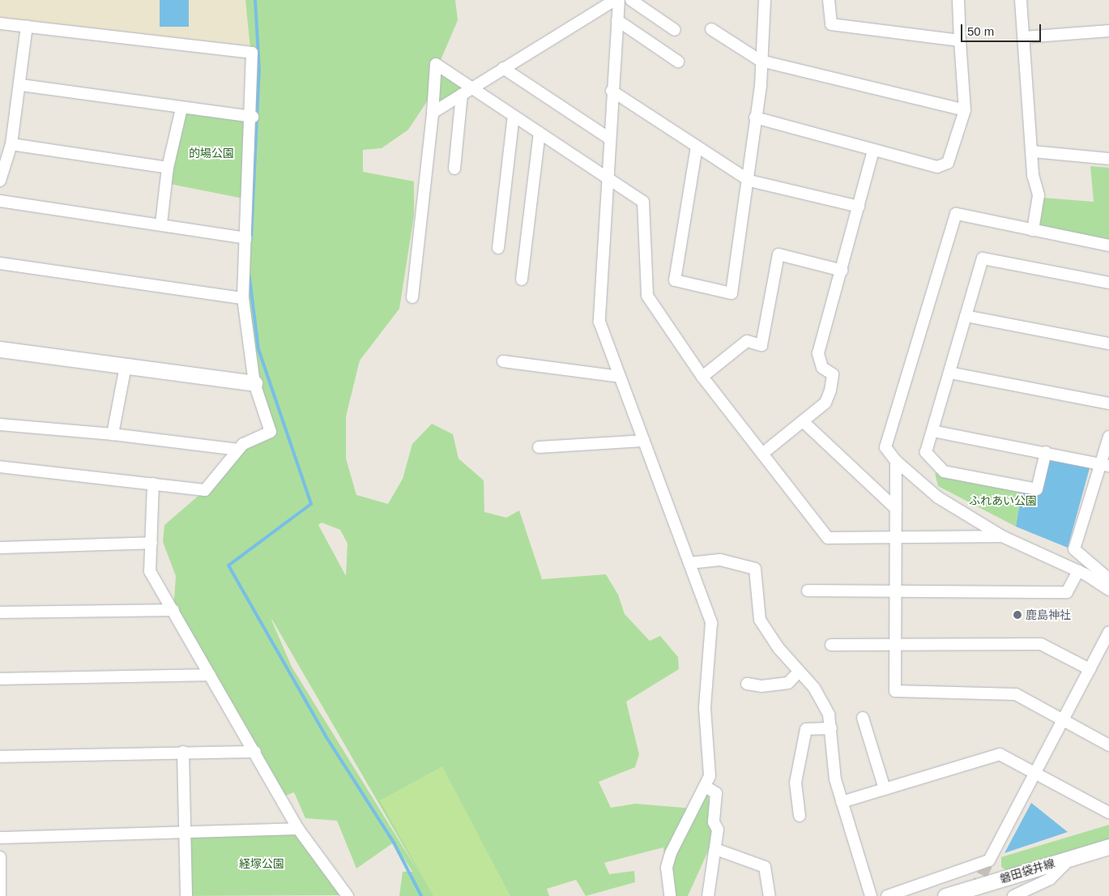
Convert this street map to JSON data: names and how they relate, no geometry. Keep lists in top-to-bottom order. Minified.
{"streets":{"street":["磐田袋井線"]},"parks":["的場公園","ふれあい公園","経塚公園"],"places":["鹿島神社"],"scale_bar":"50 m"}
